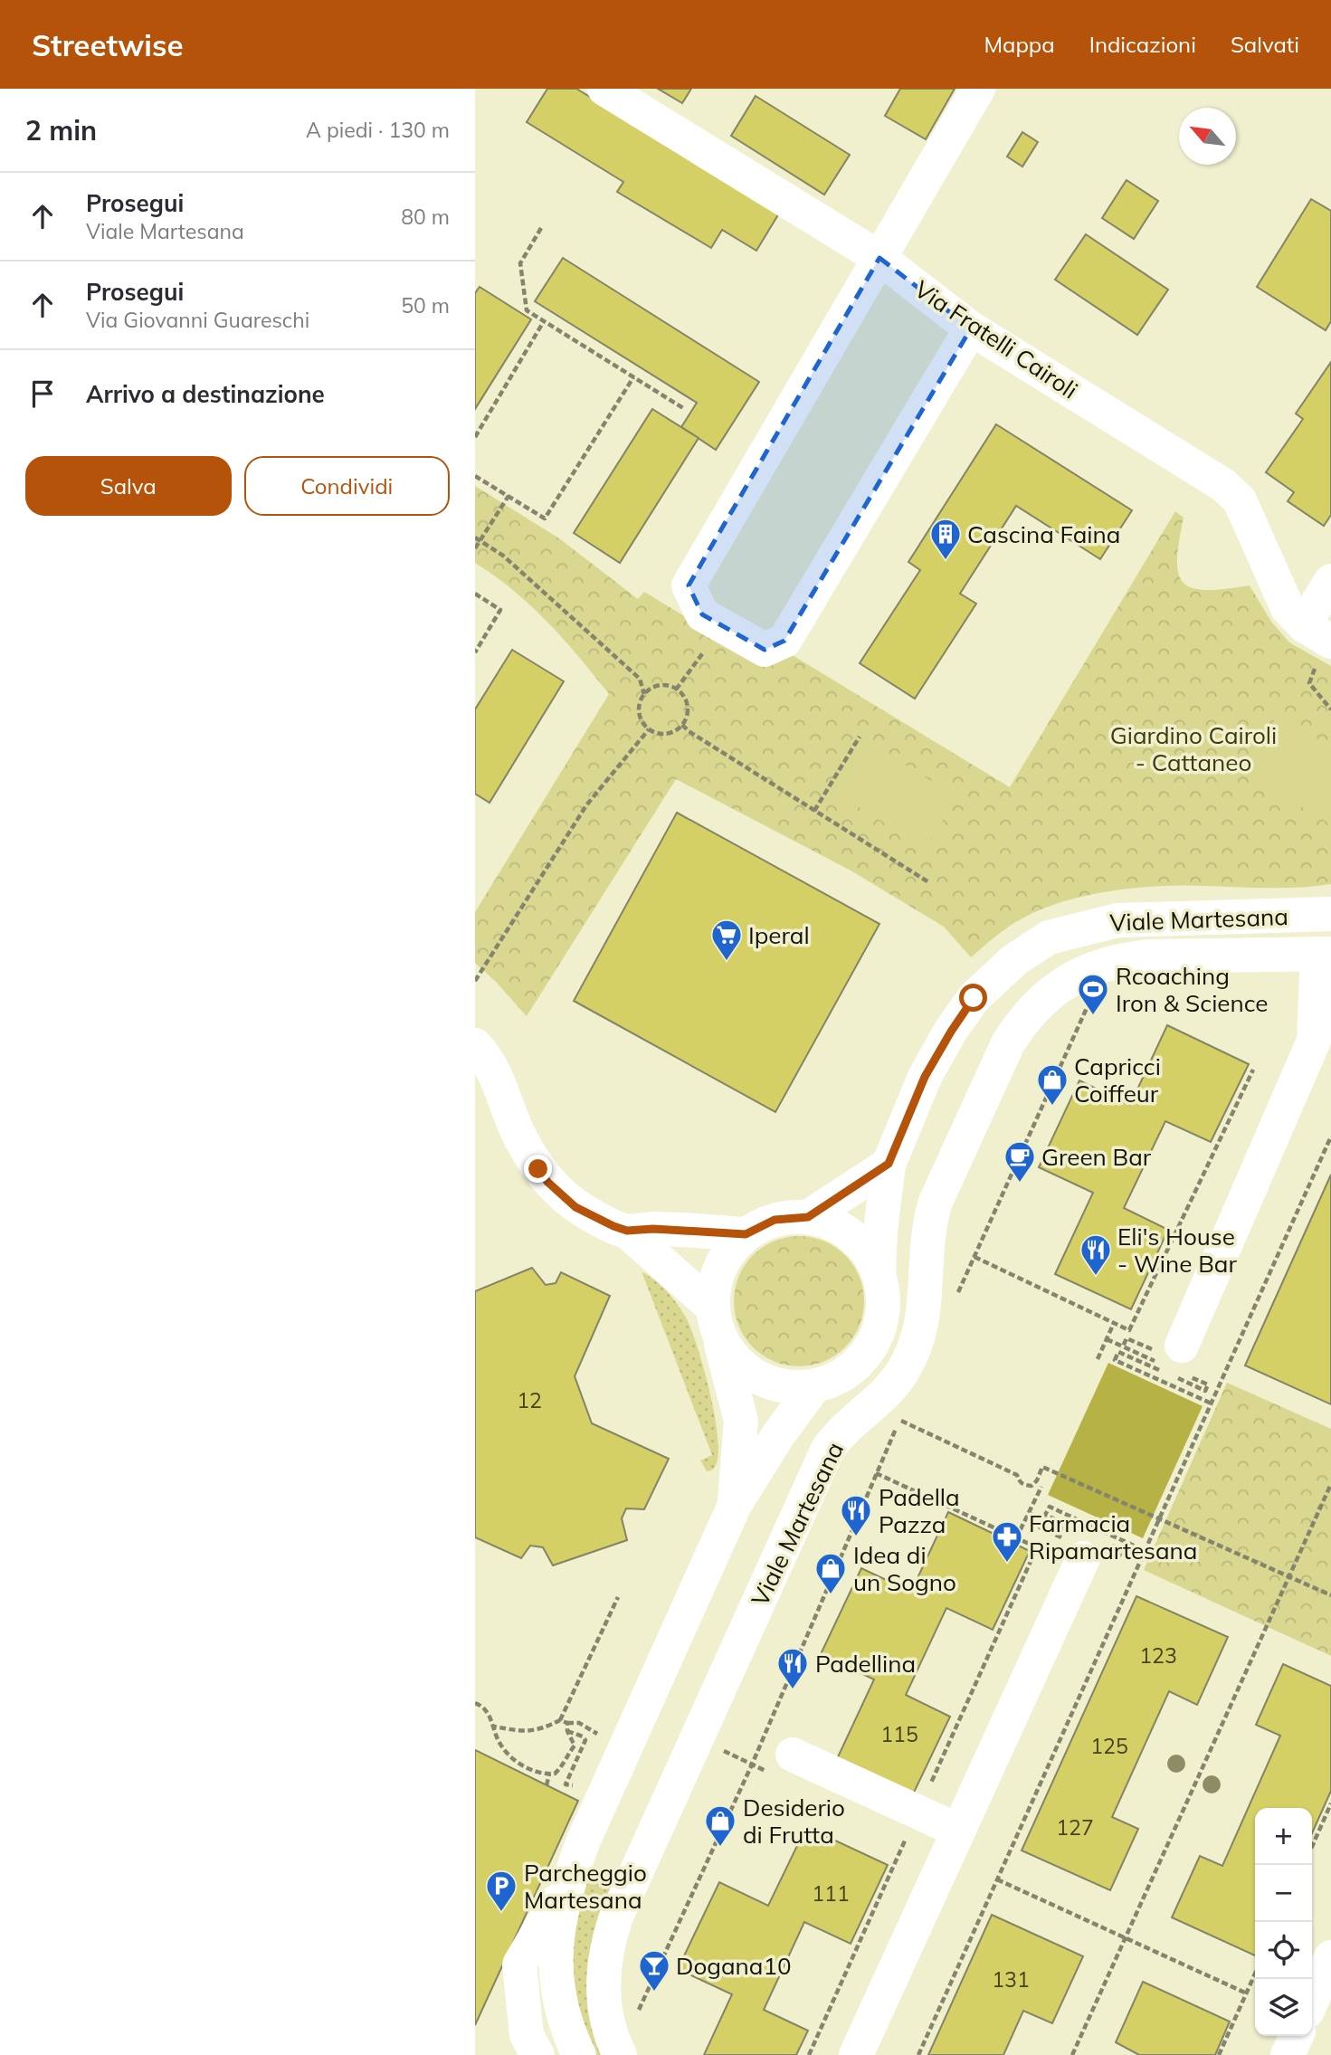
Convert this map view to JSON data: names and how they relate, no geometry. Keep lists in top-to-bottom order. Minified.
{"streets":{"street":["Via Fratelli Cairoli","Viale Martesana"]},"parks":["Giardino Cairoli - Cattaneo"],"places":{"building":["Cascina Faina"],"supermarket":["Iperal"],"sports":["Rcoaching Iron & Science"],"shop":["Capricci Coiffeur","Idea di un Sogno","Desiderio di Frutta"],"cafe":["Green Bar"],"restaurant":["Eli's House - Wine Bar","Padella Pazza","Padellina"],"pharmacy":["Farmacia Ripamartesana"],"parking":["Parcheggio Martesana"],"bar":["Dogana10"]},"house_numbers":["12","123","115","125","127","111","131"],"north":"top left","page":{"header":"Streetwise","nav":["Mappa","Indicazioni","Salvati"],"heading":["2 min","A piedi · 130 m"],"list":[["Prosegui","Viale Martesana","80 m"],["Prosegui","Via Giovanni Guareschi","50 m"],"Arrivo a destinazione"],"buttons":["Salva","Condividi"],"map_buttons":["+","−"]}}
